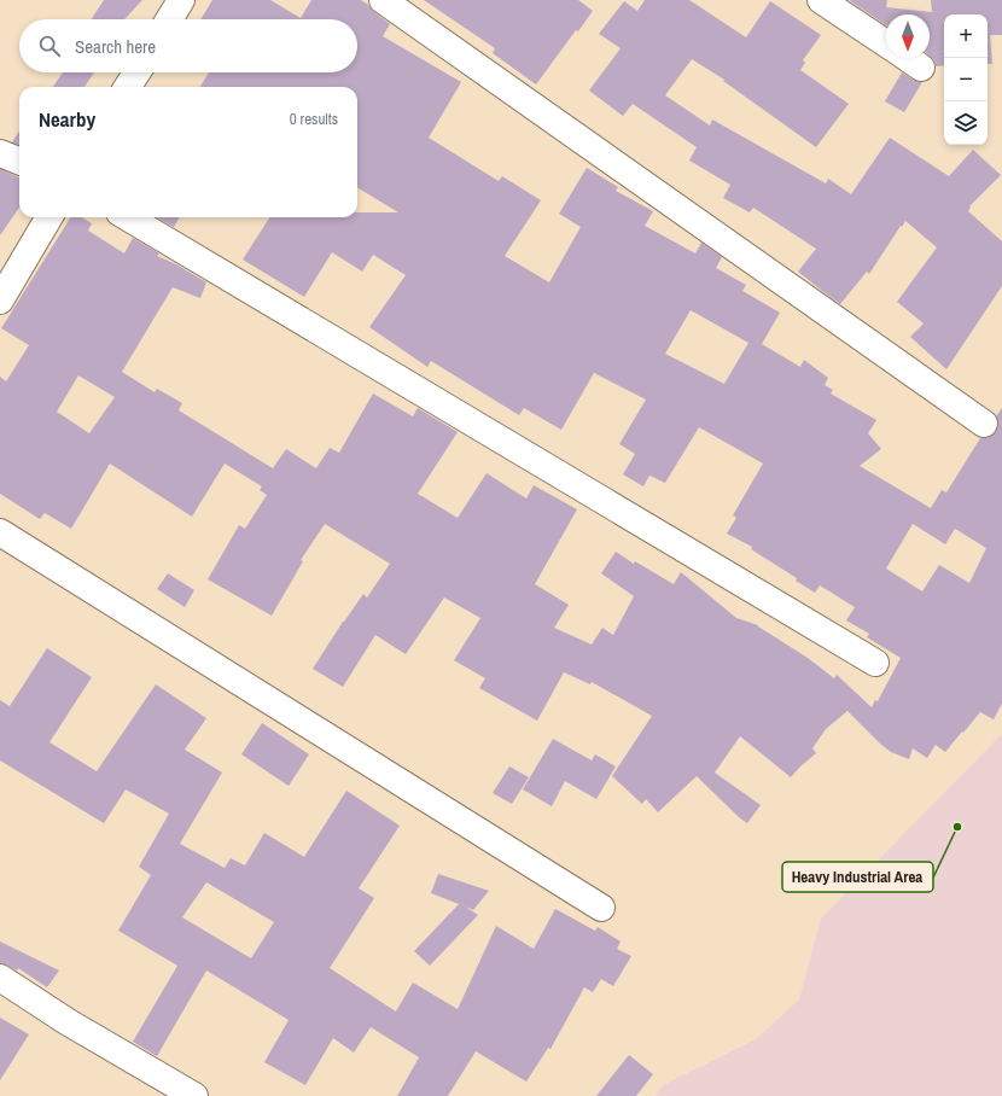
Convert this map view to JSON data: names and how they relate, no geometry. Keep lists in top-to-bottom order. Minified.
{"places":["Heavy Industrial Area"],"north":"bottom","page":{"map_buttons":["+","−"],"search":"Search here","heading":["Nearby","0 results"]}}
